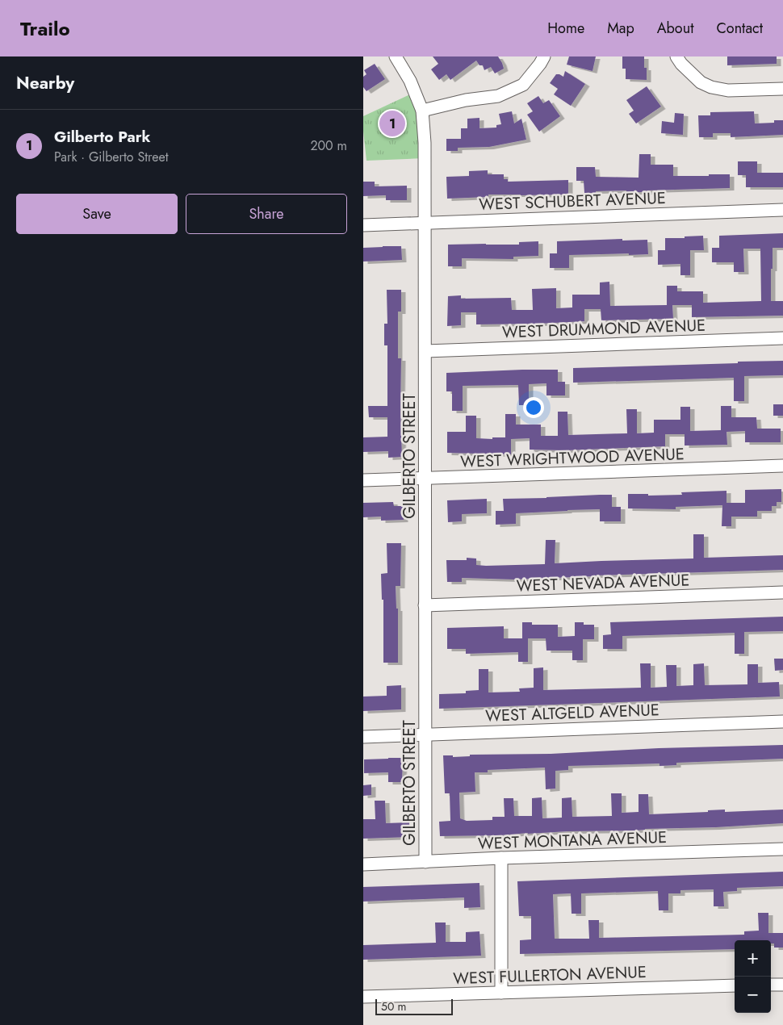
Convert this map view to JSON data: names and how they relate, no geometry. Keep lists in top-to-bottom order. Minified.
{"streets":{"street":["WEST SCHUBERT AVENUE","WEST DRUMMOND AVENUE","GILBERTO STREET","WEST WRIGHTWOOD AVENUE","WEST NEVADA AVENUE","WEST ALTGELD AVENUE","WEST MONTANA AVENUE","WEST FULLERTON AVENUE"]},"crossings":[["WEST SCHUBERT AVENUE","GILBERTO STREET"],["WEST DRUMMOND AVENUE","GILBERTO STREET"],["GILBERTO STREET","WEST WRIGHTWOOD AVENUE"],["GILBERTO STREET","WEST NEVADA AVENUE"],["GILBERTO STREET","WEST ALTGELD AVENUE"],["GILBERTO STREET","WEST MONTANA AVENUE"]],"scale_bar":"50 m","page":{"header":"Trailo","nav":["Home","Map","About","Contact"],"heading":"Nearby","list":[{"mark":"1","name":"Gilberto Park","note":"Park · Gilberto Street","value":"200 m"}],"pins":"1","buttons":["Save","Share"],"map_buttons":["+","−"],"scale":"50 m"}}
